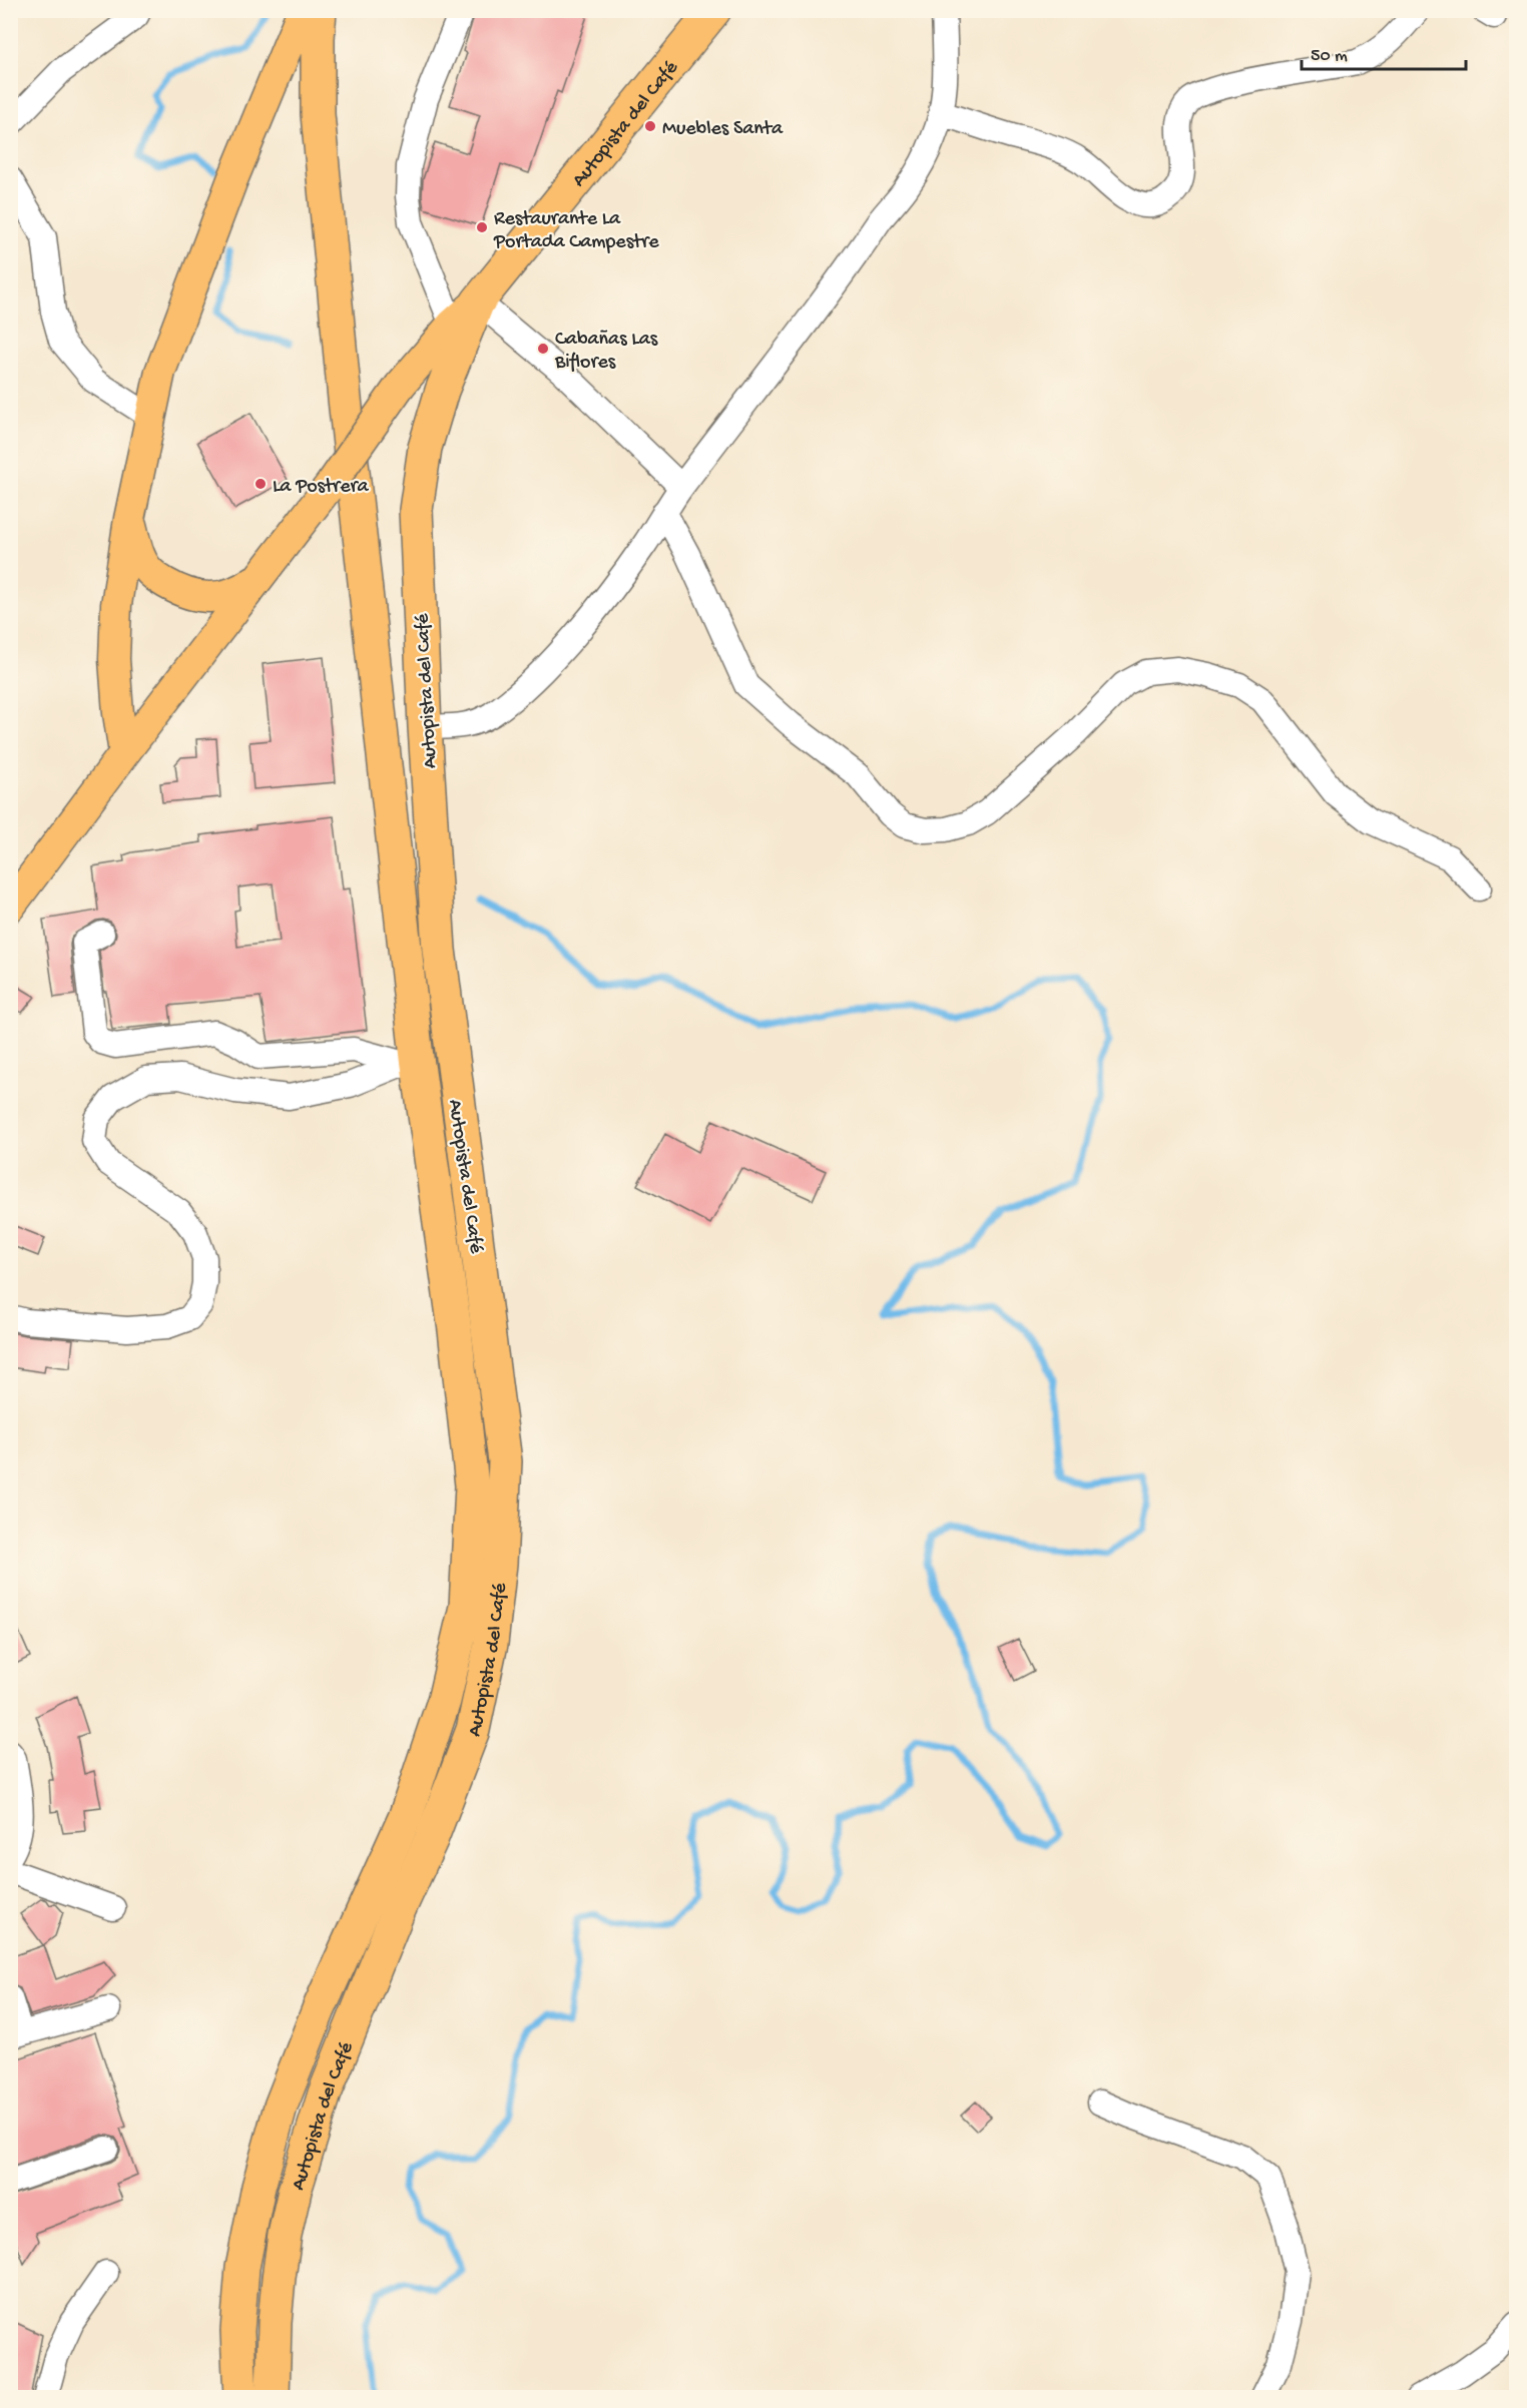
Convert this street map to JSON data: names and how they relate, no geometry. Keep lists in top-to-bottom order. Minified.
{"streets":{"highway":["Autopista del Café"]},"places":["Muebles Santa","Restaurante La Portada Campestre","Cabañas Las Biflores","La Postrera"],"scale_bar":"50 m"}
